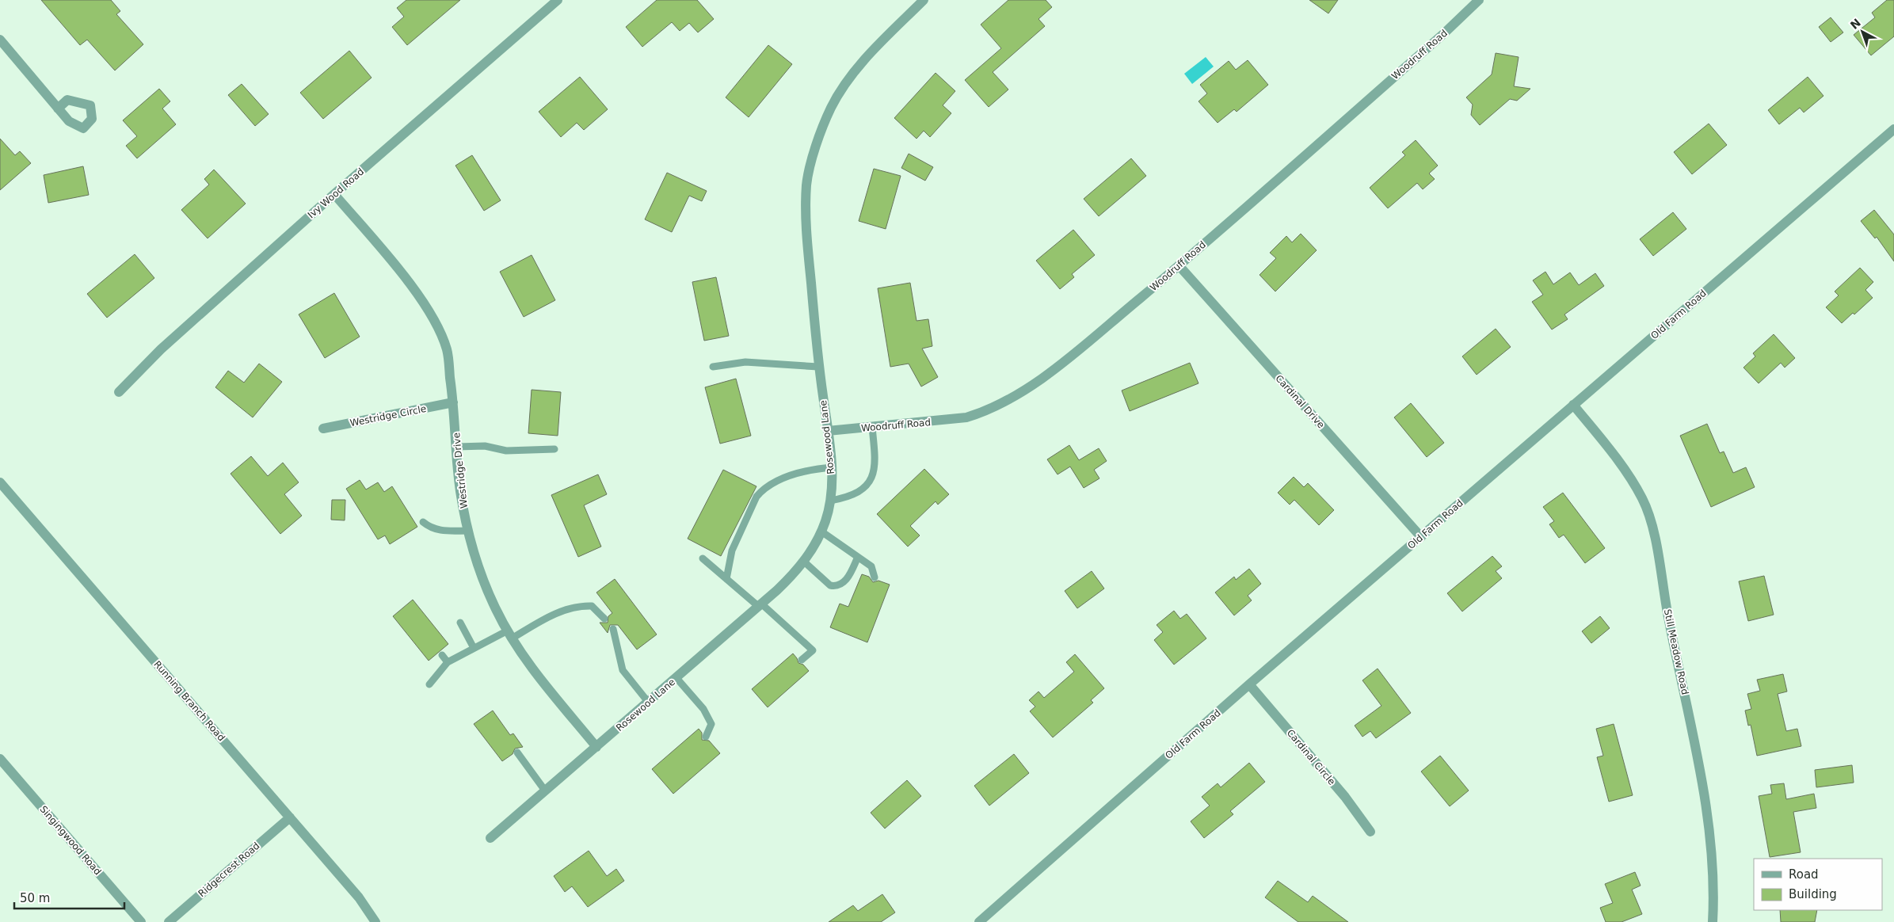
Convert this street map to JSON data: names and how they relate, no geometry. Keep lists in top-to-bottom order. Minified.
{"streets":{"street":["Woodruff Road","Ivy Wood Road","Old Farm Road","Cardinal Drive","Westridge Circle","Rosewood Lane","Westridge Drive","Still Meadow Road","Running Branch Road","Cardinal Circle","Singingwood Road","Ridgecrest Road"]},"crossings":[["Woodruff Road","Cardinal Drive"],["Woodruff Road","Rosewood Lane"],["Ivy Wood Road","Westridge Drive"],["Old Farm Road","Cardinal Drive"],["Old Farm Road","Still Meadow Road"],["Old Farm Road","Cardinal Circle"],["Westridge Circle","Westridge Drive"],["Rosewood Lane","Westridge Drive"],["Running Branch Road","Ridgecrest Road"]],"legend":["Road","Building"],"scale_bar":"50 m","north":"top left"}
